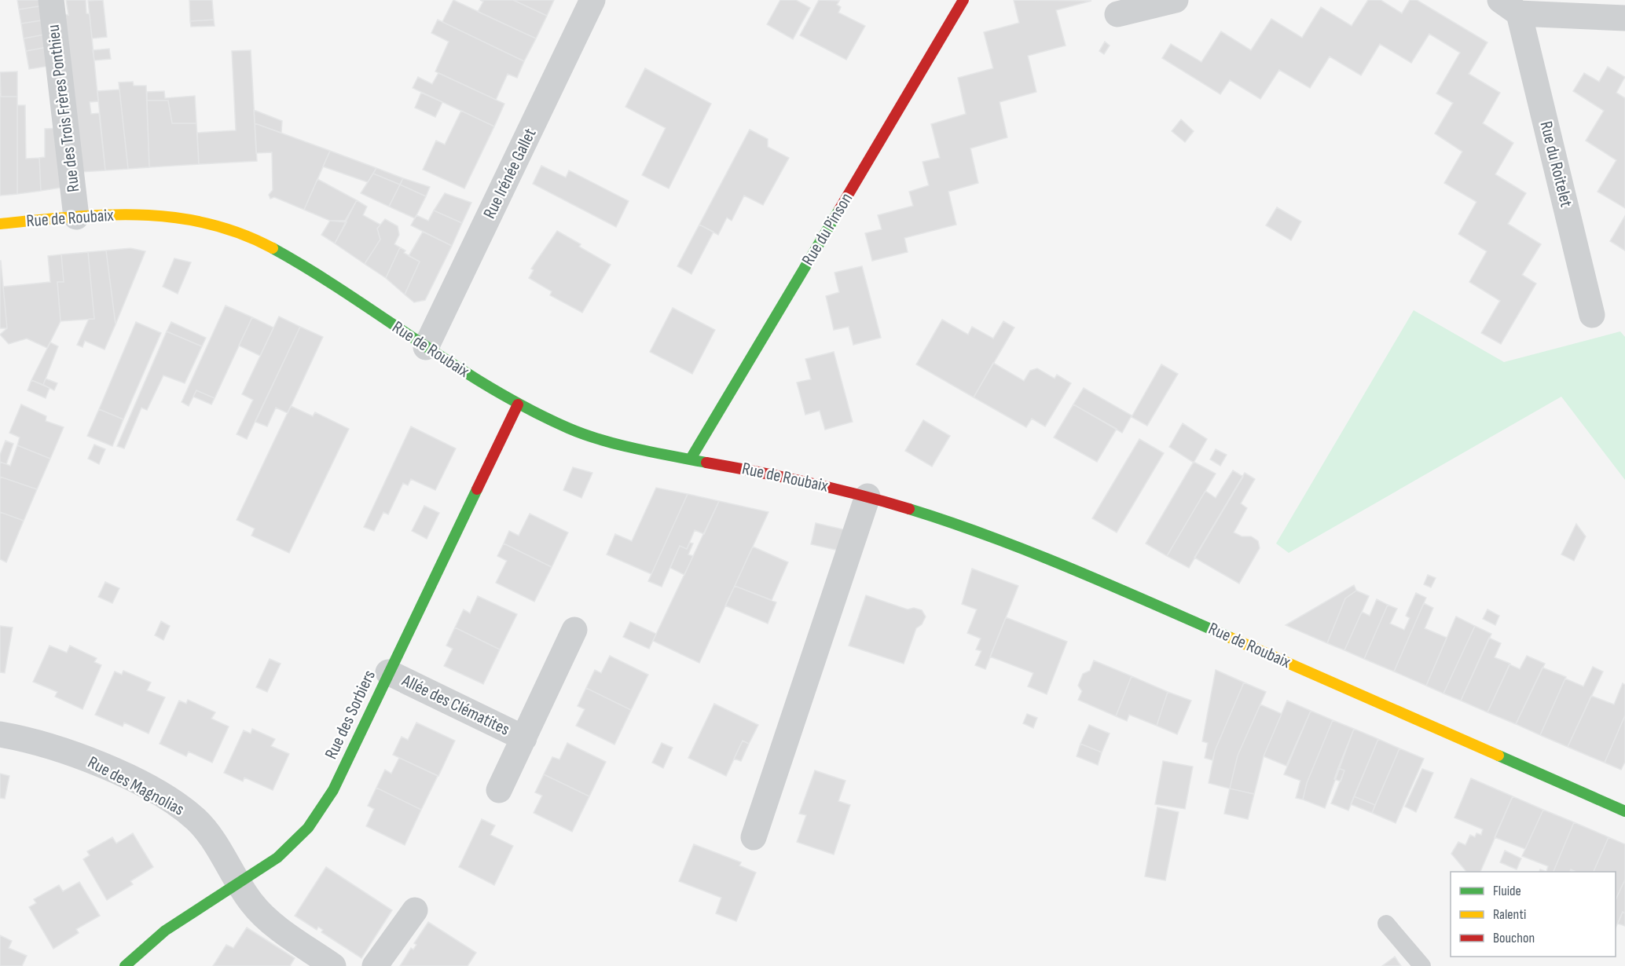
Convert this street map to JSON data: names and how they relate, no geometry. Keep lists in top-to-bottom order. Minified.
{"streets":{"main road":["Rue de Roubaix","Rue du Pinson","Rue des Sorbiers"],"street":["Rue des Trois Frères Ponthieu","Rue du Roitelet","Rue Irénée Gallet","Allée des Clématites","Rue des Magnolias"]},"crossings":[["Rue des Trois Frères Ponthieu","Rue de Roubaix"],["Rue Irénée Gallet","Rue de Roubaix"],["Rue de Roubaix","Rue du Pinson"],["Rue de Roubaix","Rue des Sorbiers"],["Allée des Clématites","Rue des Sorbiers"],["Rue des Sorbiers","Rue des Magnolias"]],"legend":["Fluide","Ralenti","Bouchon"]}
